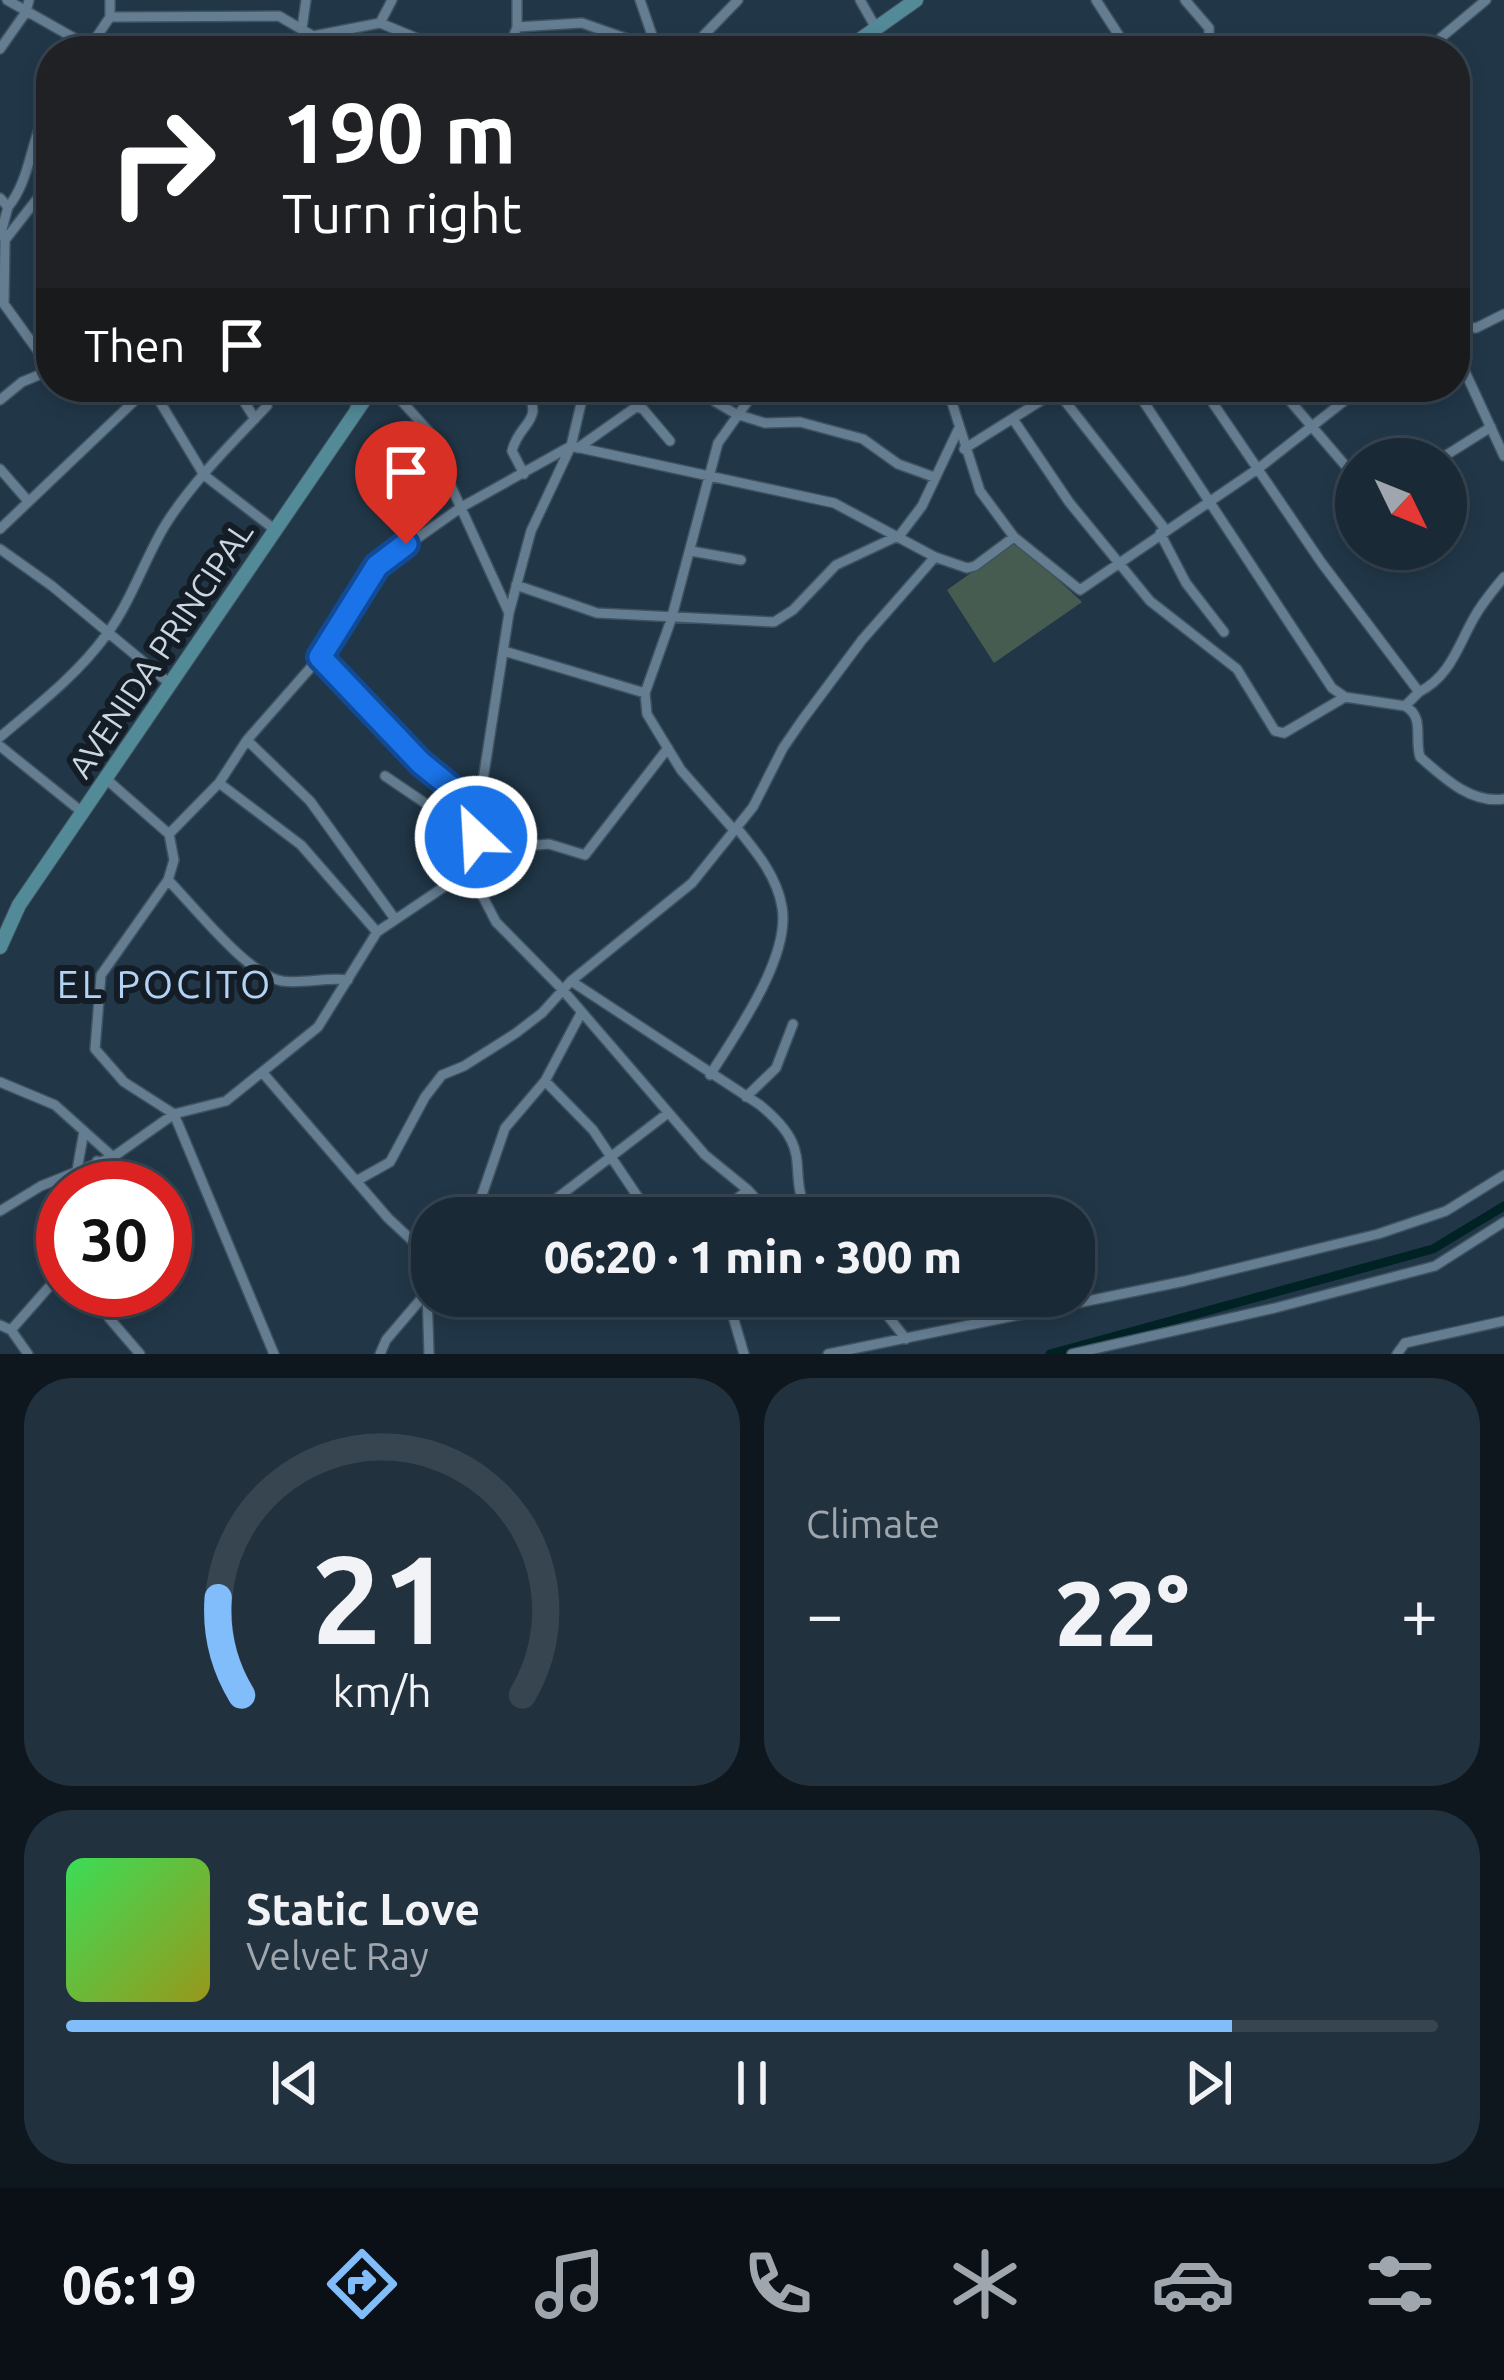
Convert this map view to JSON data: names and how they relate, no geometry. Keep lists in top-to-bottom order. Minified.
{"streets":{"main road":["AVENIDA PRINCIPAL"]},"districts":["EL POCITO"],"north":"bottom right","page":{"turn":["190 m","Turn right"],"then":"Then","limit":"30","trip":"06:20 · 1 min · 300 m","tile":"Climate","heat":["−","22°","+"],"song":["Static Love","Velvet Ray"],"tabs":"06:19","gauge":["21","km/h"]}}
